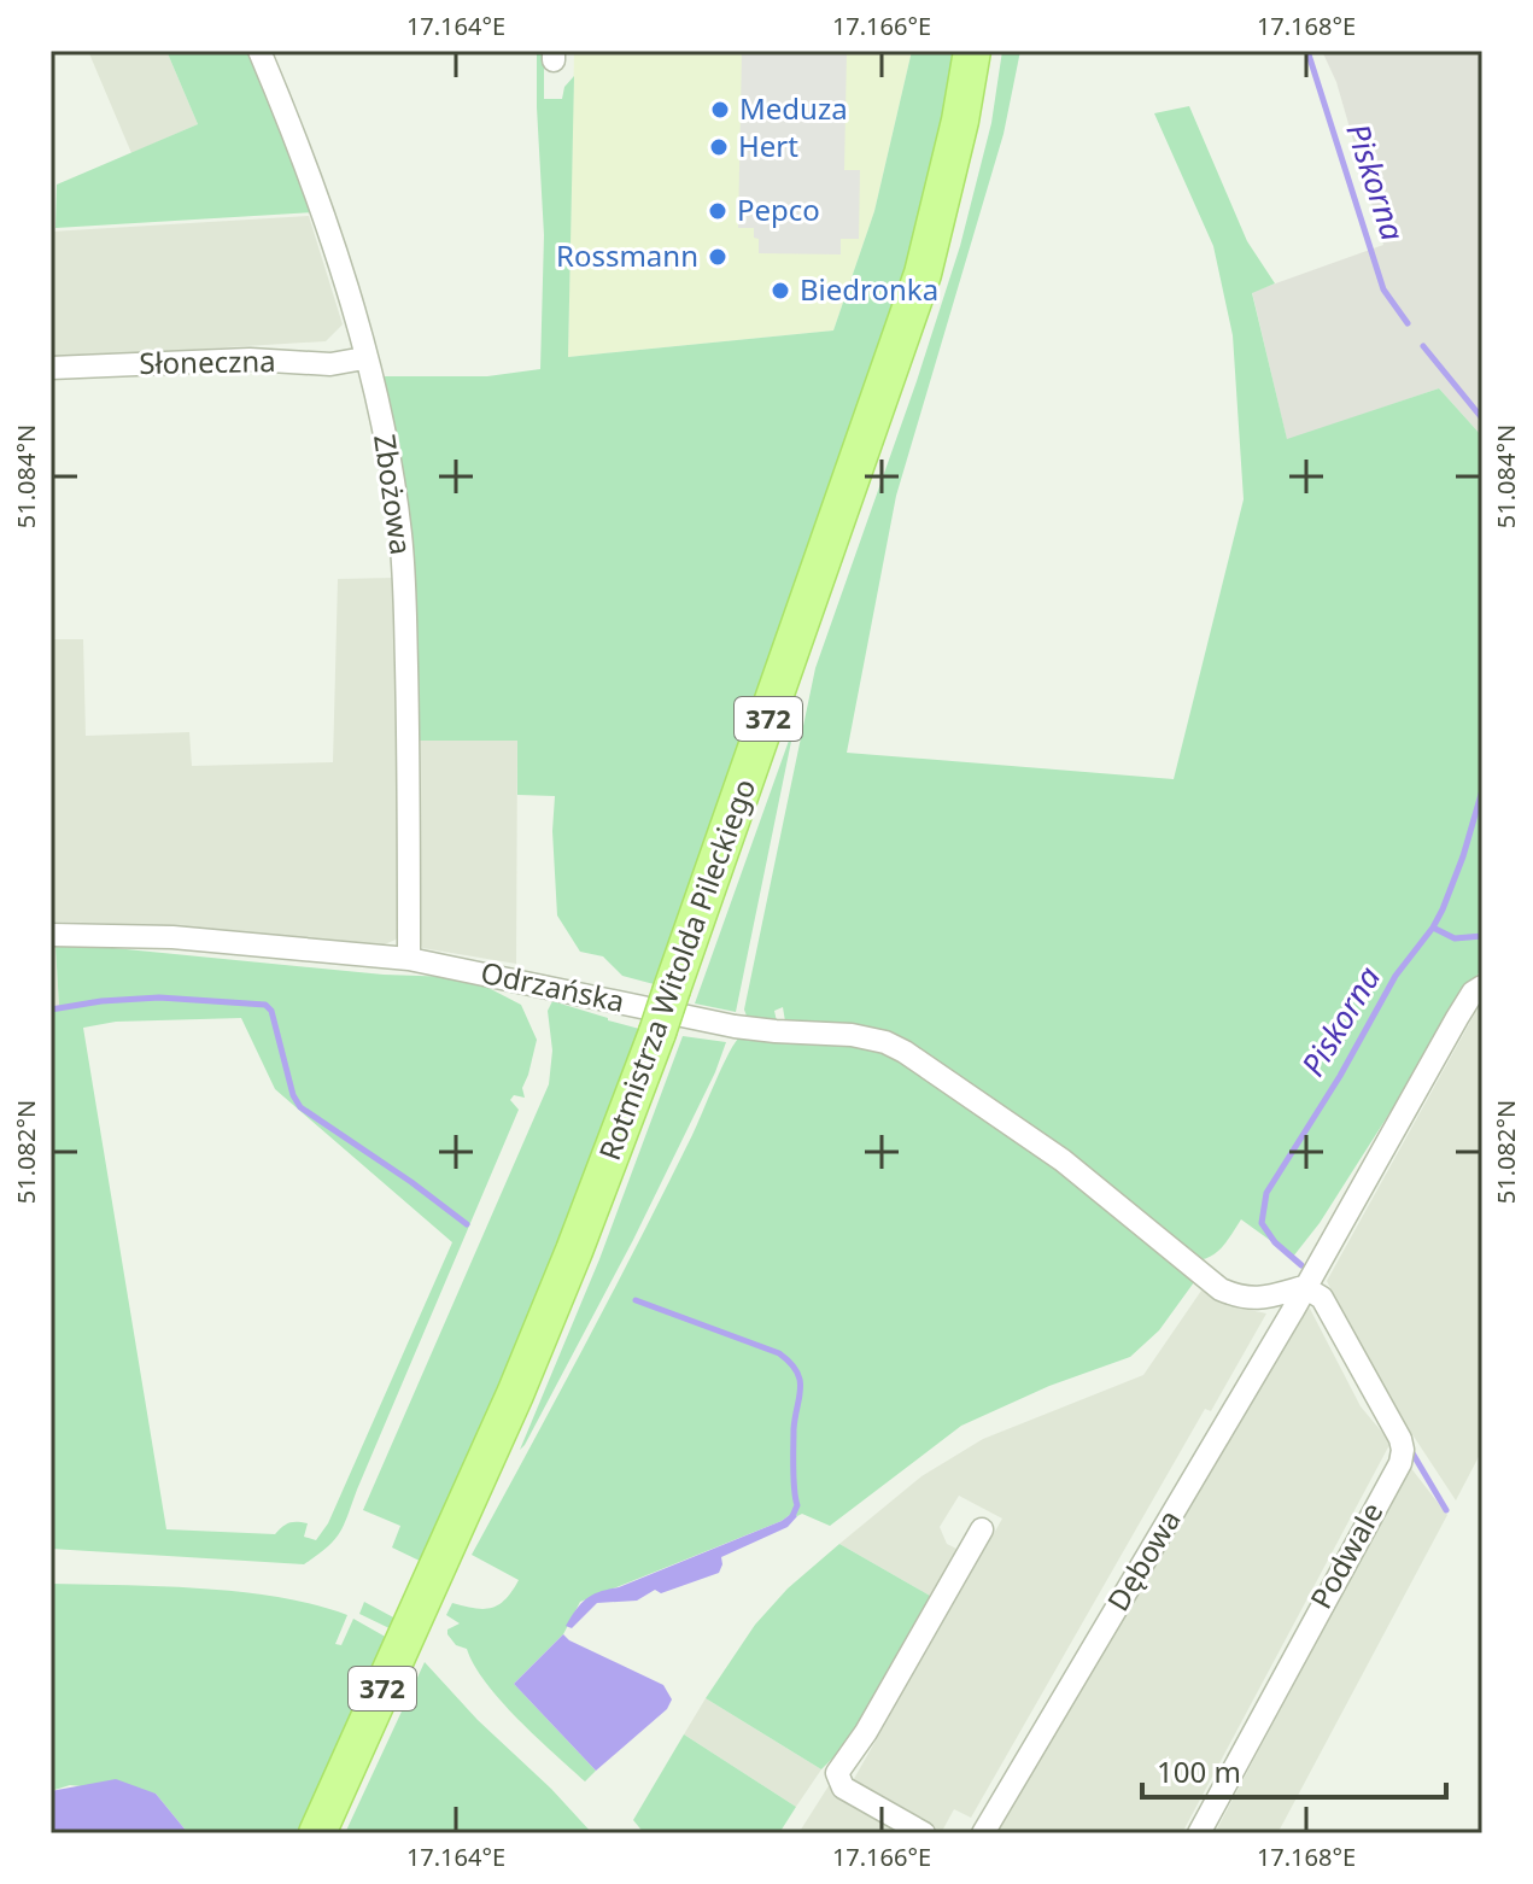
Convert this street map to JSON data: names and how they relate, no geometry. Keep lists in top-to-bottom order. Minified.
{"streets":{"main road":["372","Rotmistrza Witolda Pileckiego"],"street":["Słoneczna","Zbożowa","Odrzańska","Podwale","Dębowa"]},"crossings":[["Słoneczna","Zbożowa"],["Zbożowa","Odrzańska"],["Odrzańska","Podwale"],["Odrzańska","Dębowa"],["Podwale","Dębowa"]],"water":["Piskorna"],"places":["Meduza","Hert","Pepco","Rossmann","Biedronka"],"scale_bar":"100 m","coordinates":["17.164°E","17.166°E","17.168°E","51.084°N","51.082°N"]}
